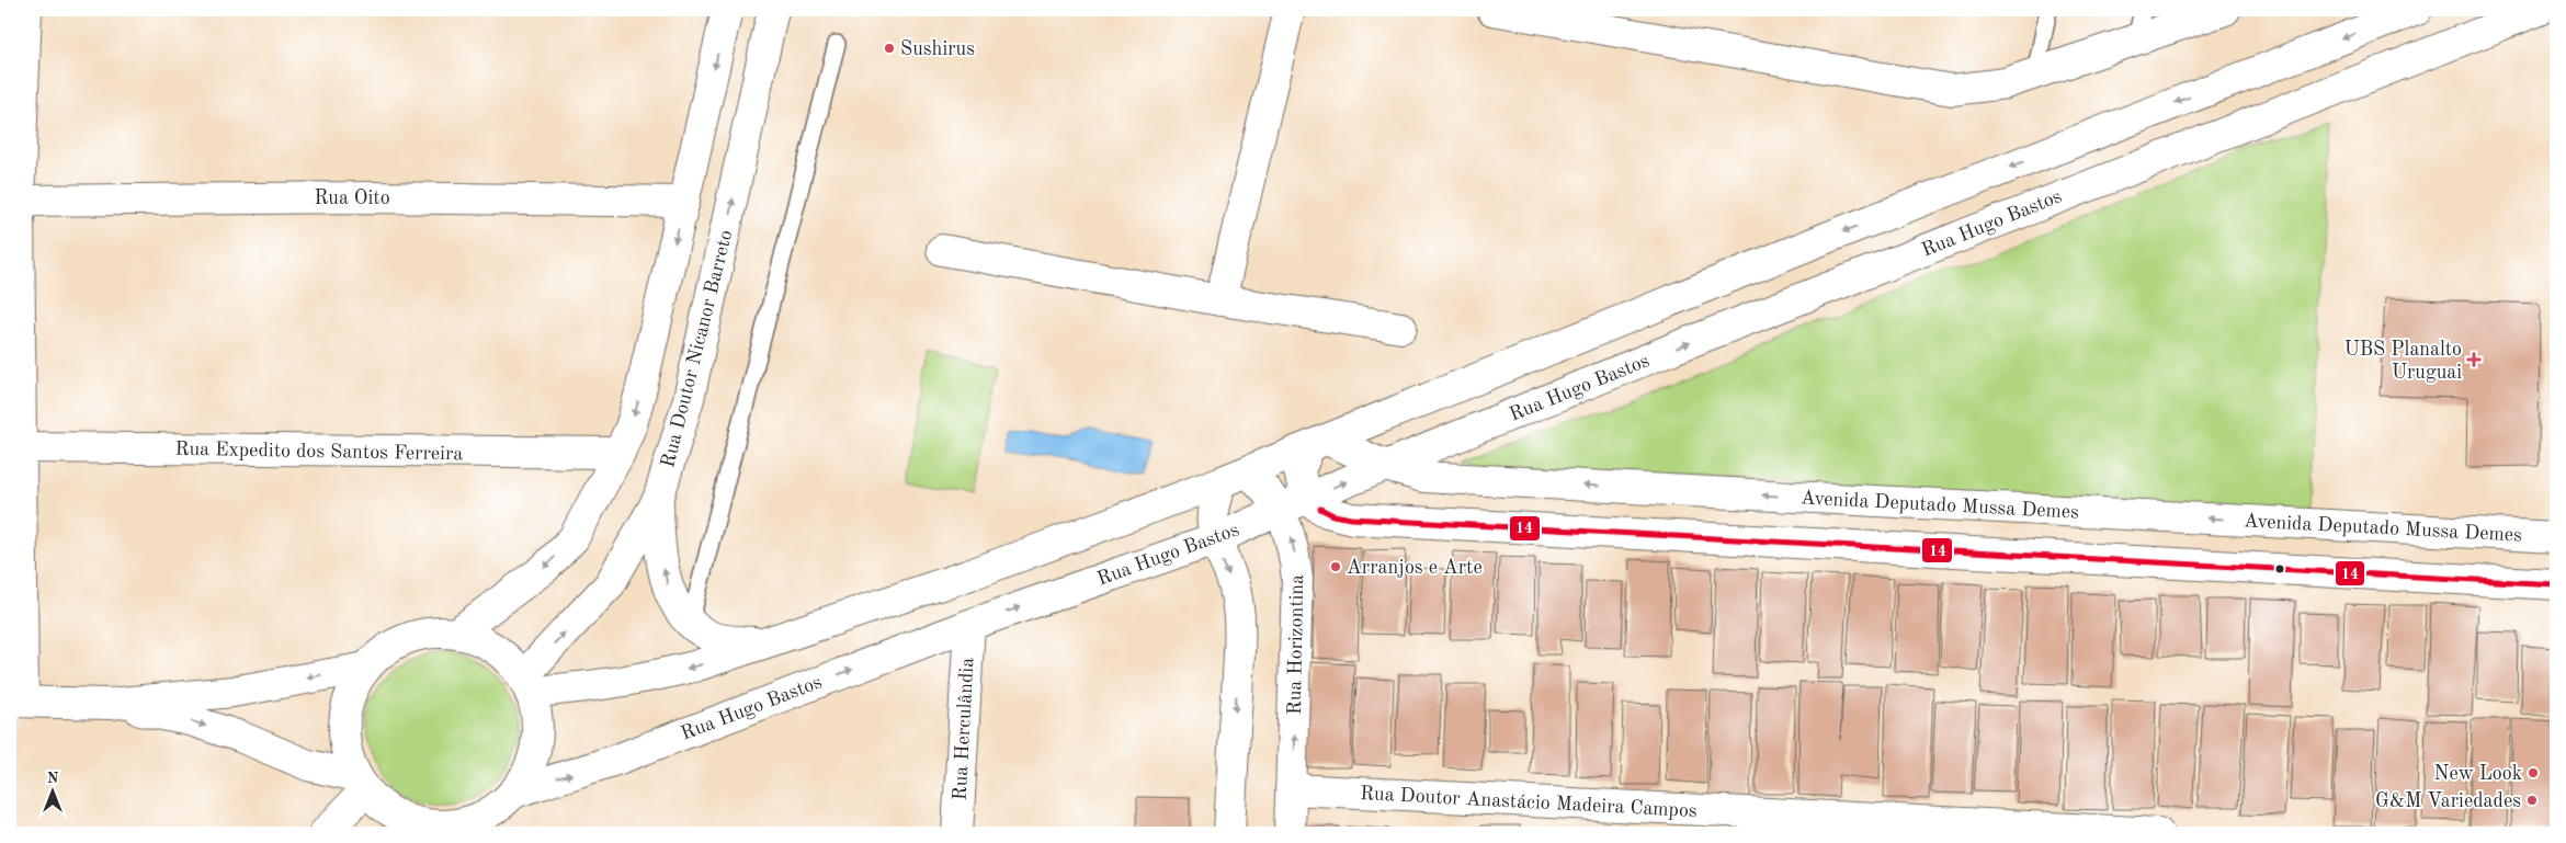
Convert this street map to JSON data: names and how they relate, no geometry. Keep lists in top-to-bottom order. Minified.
{"streets":{"street":["Rua Oito","Rua Hugo Bastos","Rua Doutor Nicanor Barreto","Rua Expedito dos Santos Ferreira","Avenida Deputado Mussa Demes","Rua Horizontina","Rua Herculândia","Rua Doutor Anastácio Madeira Campos"]},"crossings":[["Rua Hugo Bastos","Rua Doutor Nicanor Barreto"],["Rua Hugo Bastos","Avenida Deputado Mussa Demes"],["Rua Hugo Bastos","Rua Horizontina"],["Rua Hugo Bastos","Rua Herculândia"],["Rua Horizontina","Rua Doutor Anastácio Madeira Campos"]],"places":{"other":["Sushirus","Arranjos e Arte","New Look","G&M Variedades"],"health":["UBS Planalto Uruguai"]},"lines":["transit line 14"],"north":"top"}
